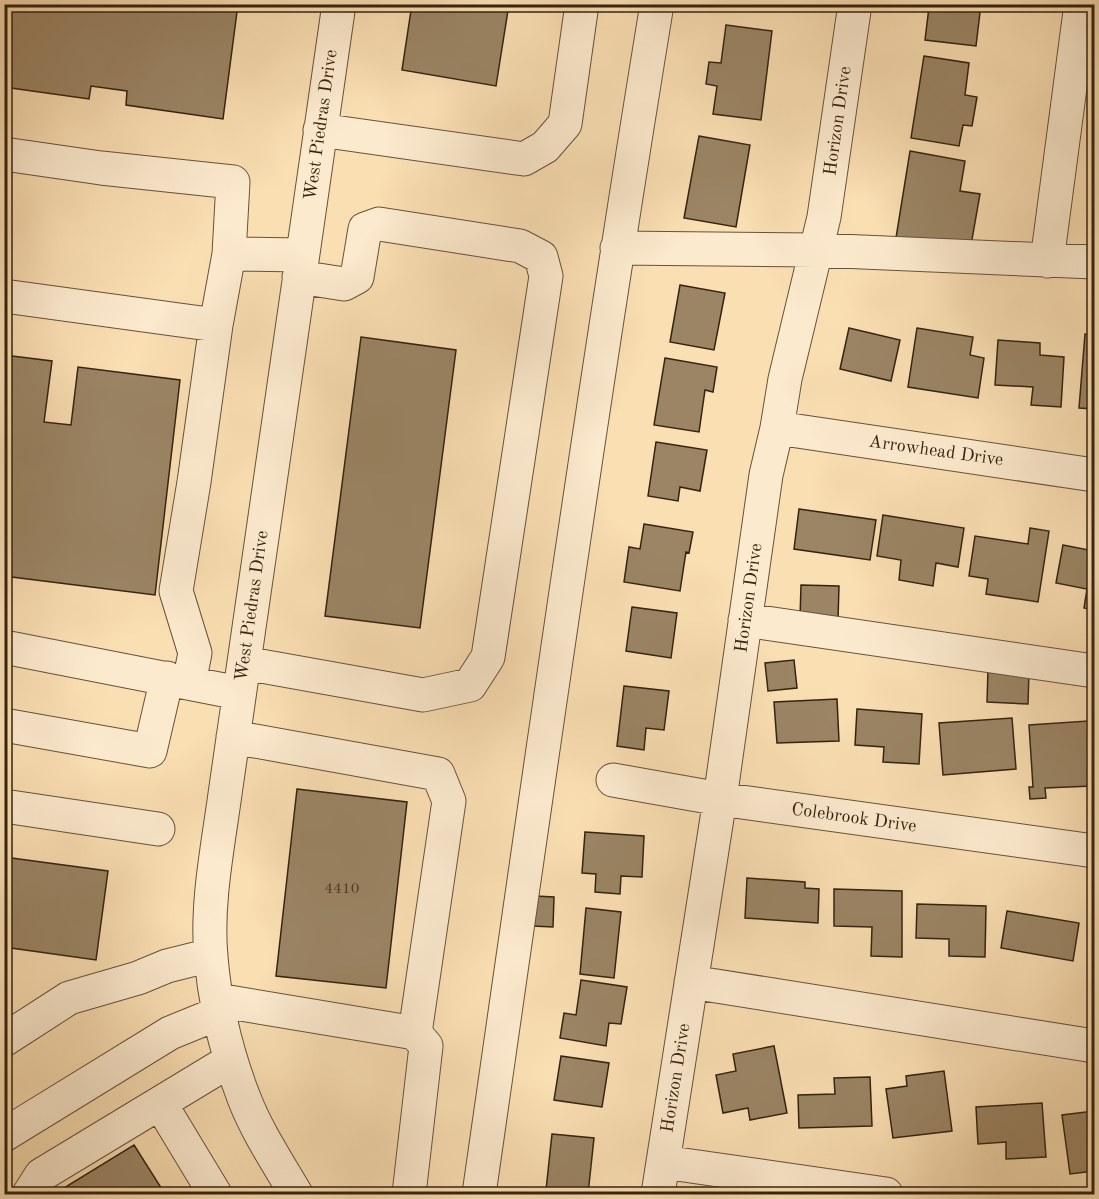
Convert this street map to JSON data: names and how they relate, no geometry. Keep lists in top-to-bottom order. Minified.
{"streets":{"street":["Horizon Drive","West Piedras Drive","Arrowhead Drive","Colebrook Drive"]},"crossings":[["Horizon Drive","Arrowhead Drive"],["Horizon Drive","Colebrook Drive"]],"house_numbers":["4410"]}
